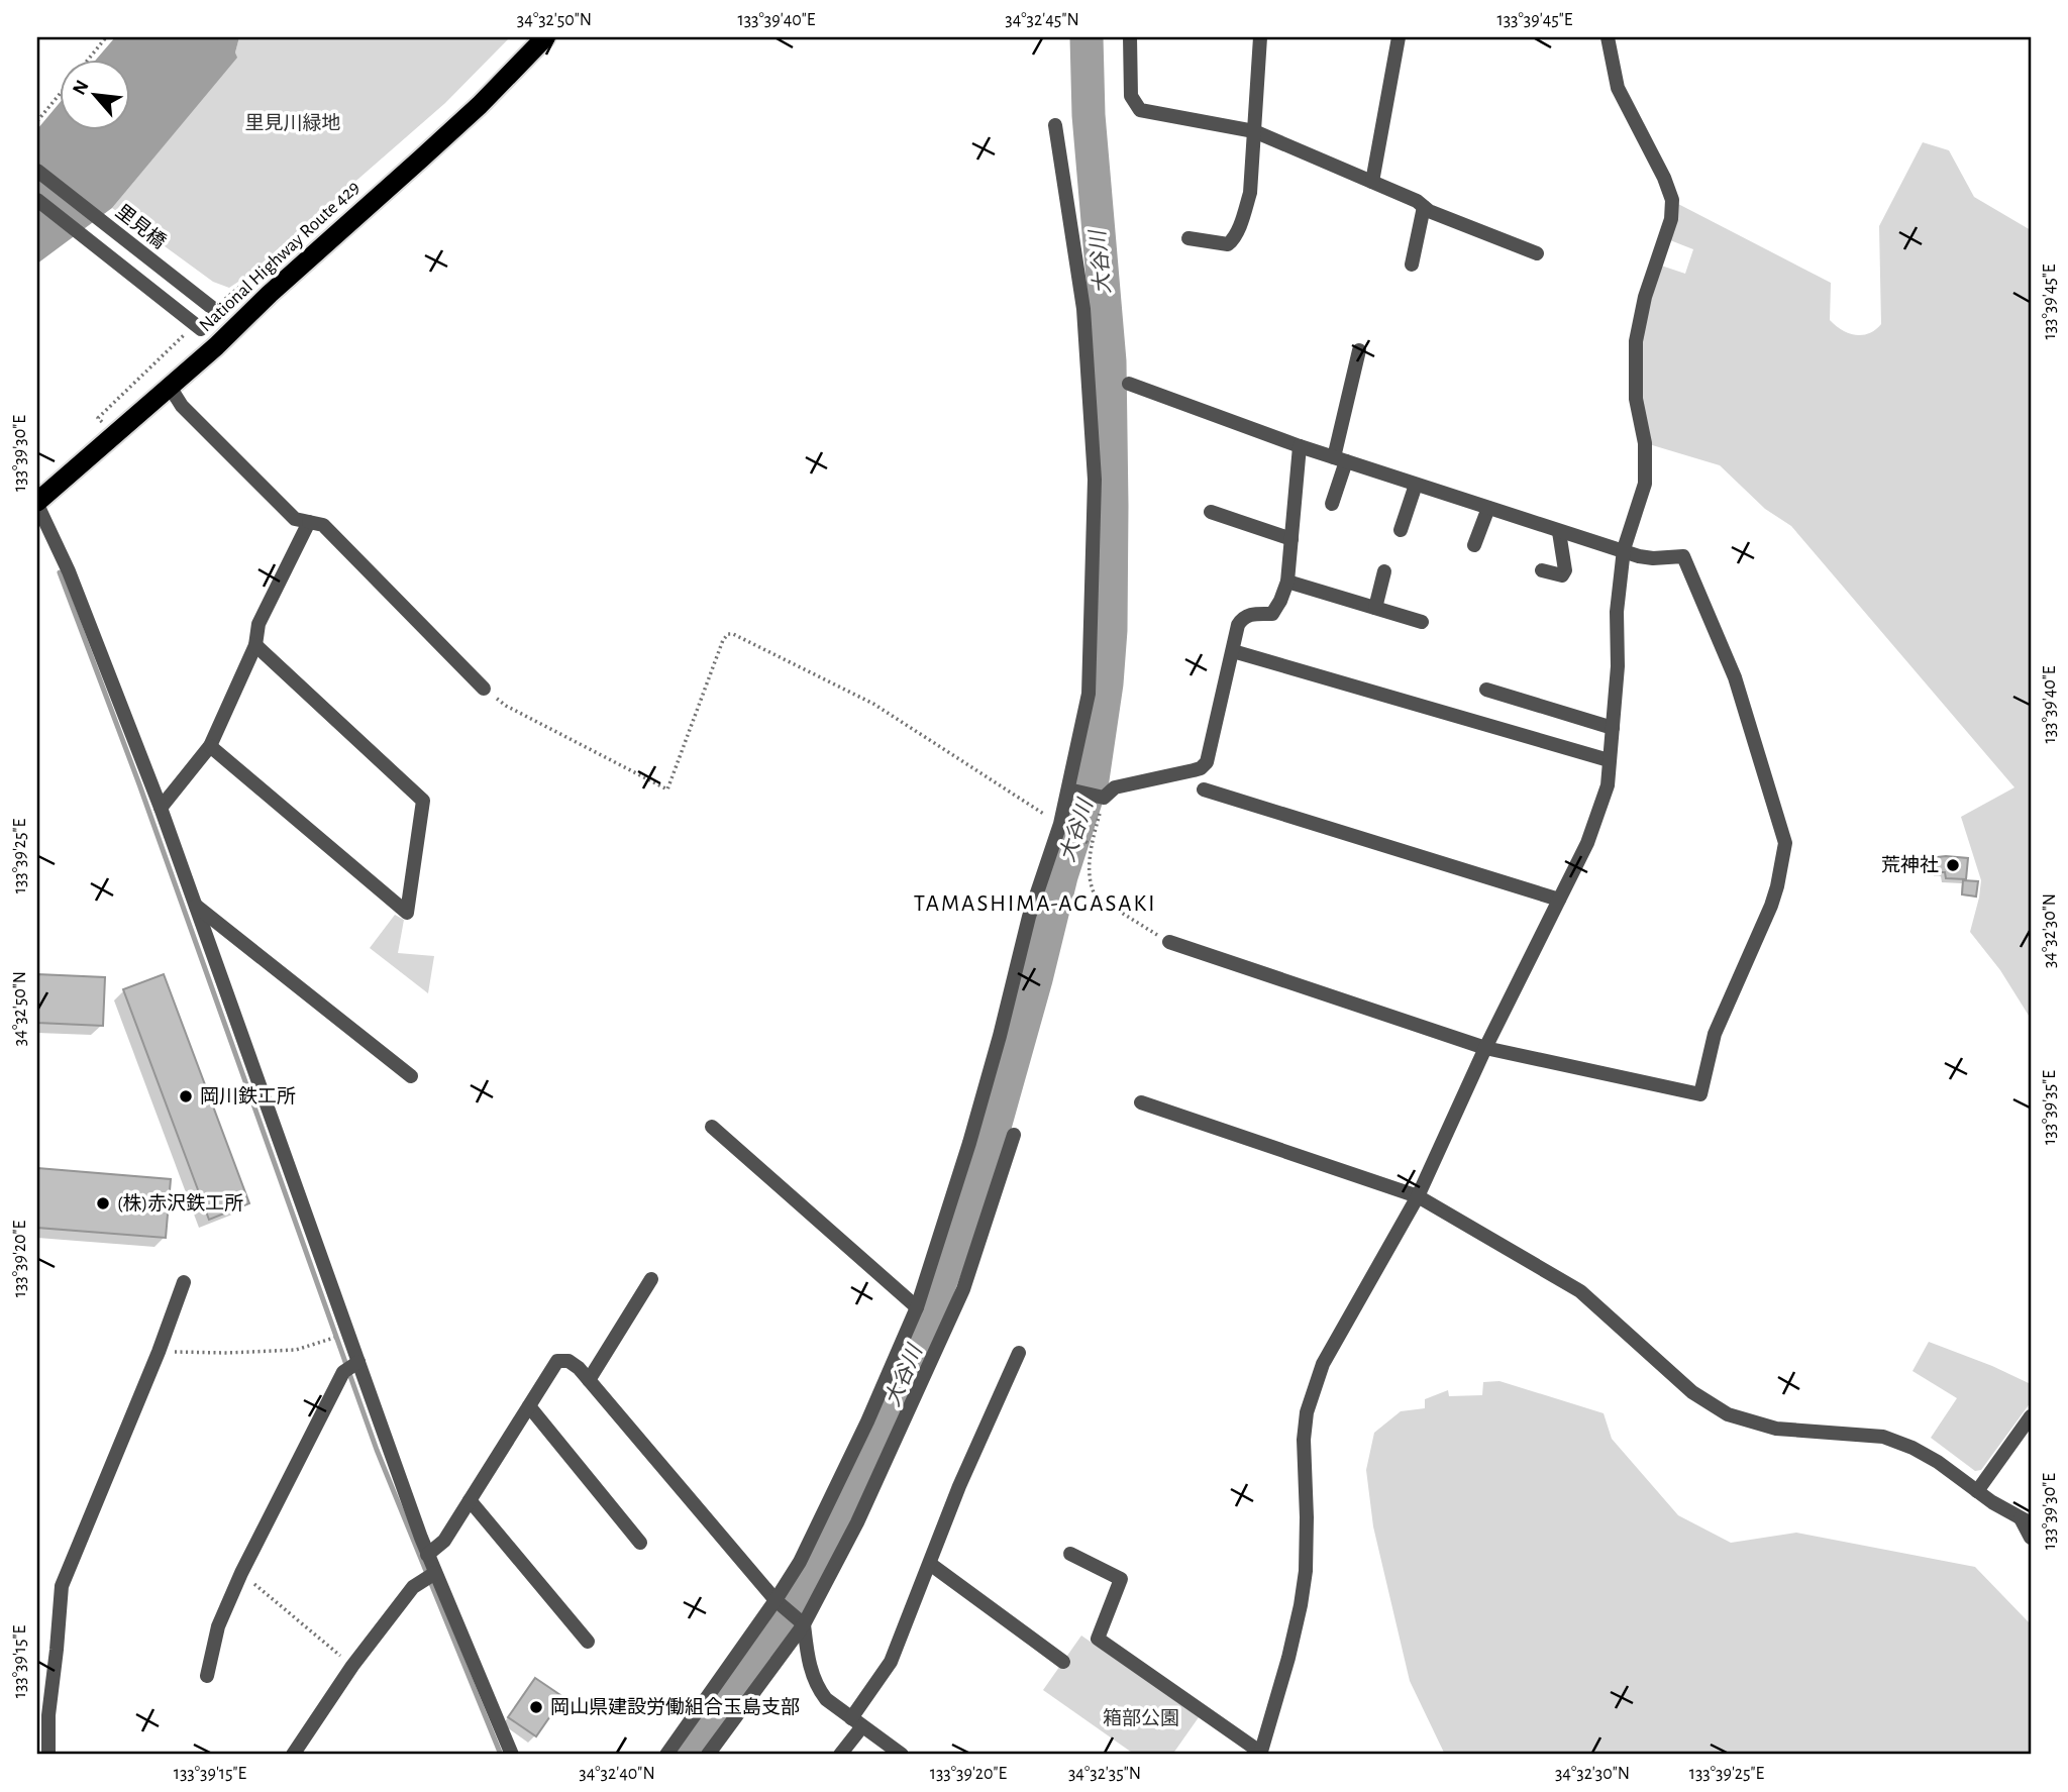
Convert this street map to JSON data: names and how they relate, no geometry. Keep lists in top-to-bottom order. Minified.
{"streets":{"highway":["National Highway Route 429"],"street":["里見橋"]},"districts":["TAMASHIMA-AGASAKI"],"water":["大谷川"],"parks":["里見川緑地","箱部公園"],"places":["荒神社","岡川鉄工所","(株)赤沢鉄工所","岡山県建設労働組合玉島支部"],"north":"top left","coordinates":["34°32'50\"N","133°39'40\"E","34°32'45\"N","133°39'45\"E","133°39'30\"E","133°39'25\"E","34°32'30\"N","133°39'35\"E","133°39'20\"E","133°39'15\"E","34°32'40\"N","34°32'35\"N"]}
